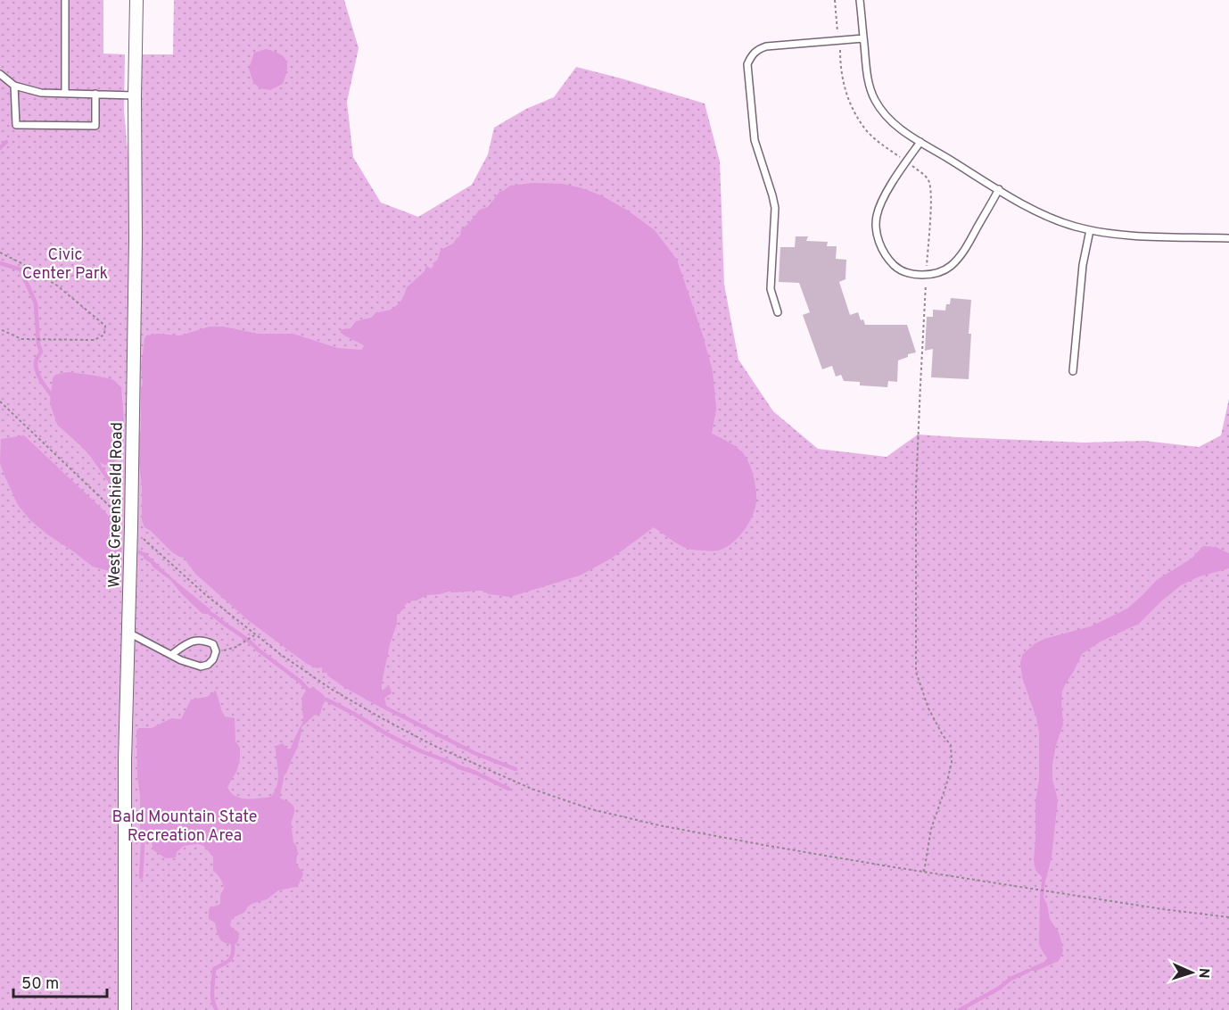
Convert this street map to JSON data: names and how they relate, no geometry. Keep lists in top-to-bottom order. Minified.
{"streets":{"street":["West Greenshield Road"]},"parks":["Civic Center Park","Bald Mountain State Recreation Area"],"scale_bar":"50 m","north":"right"}
